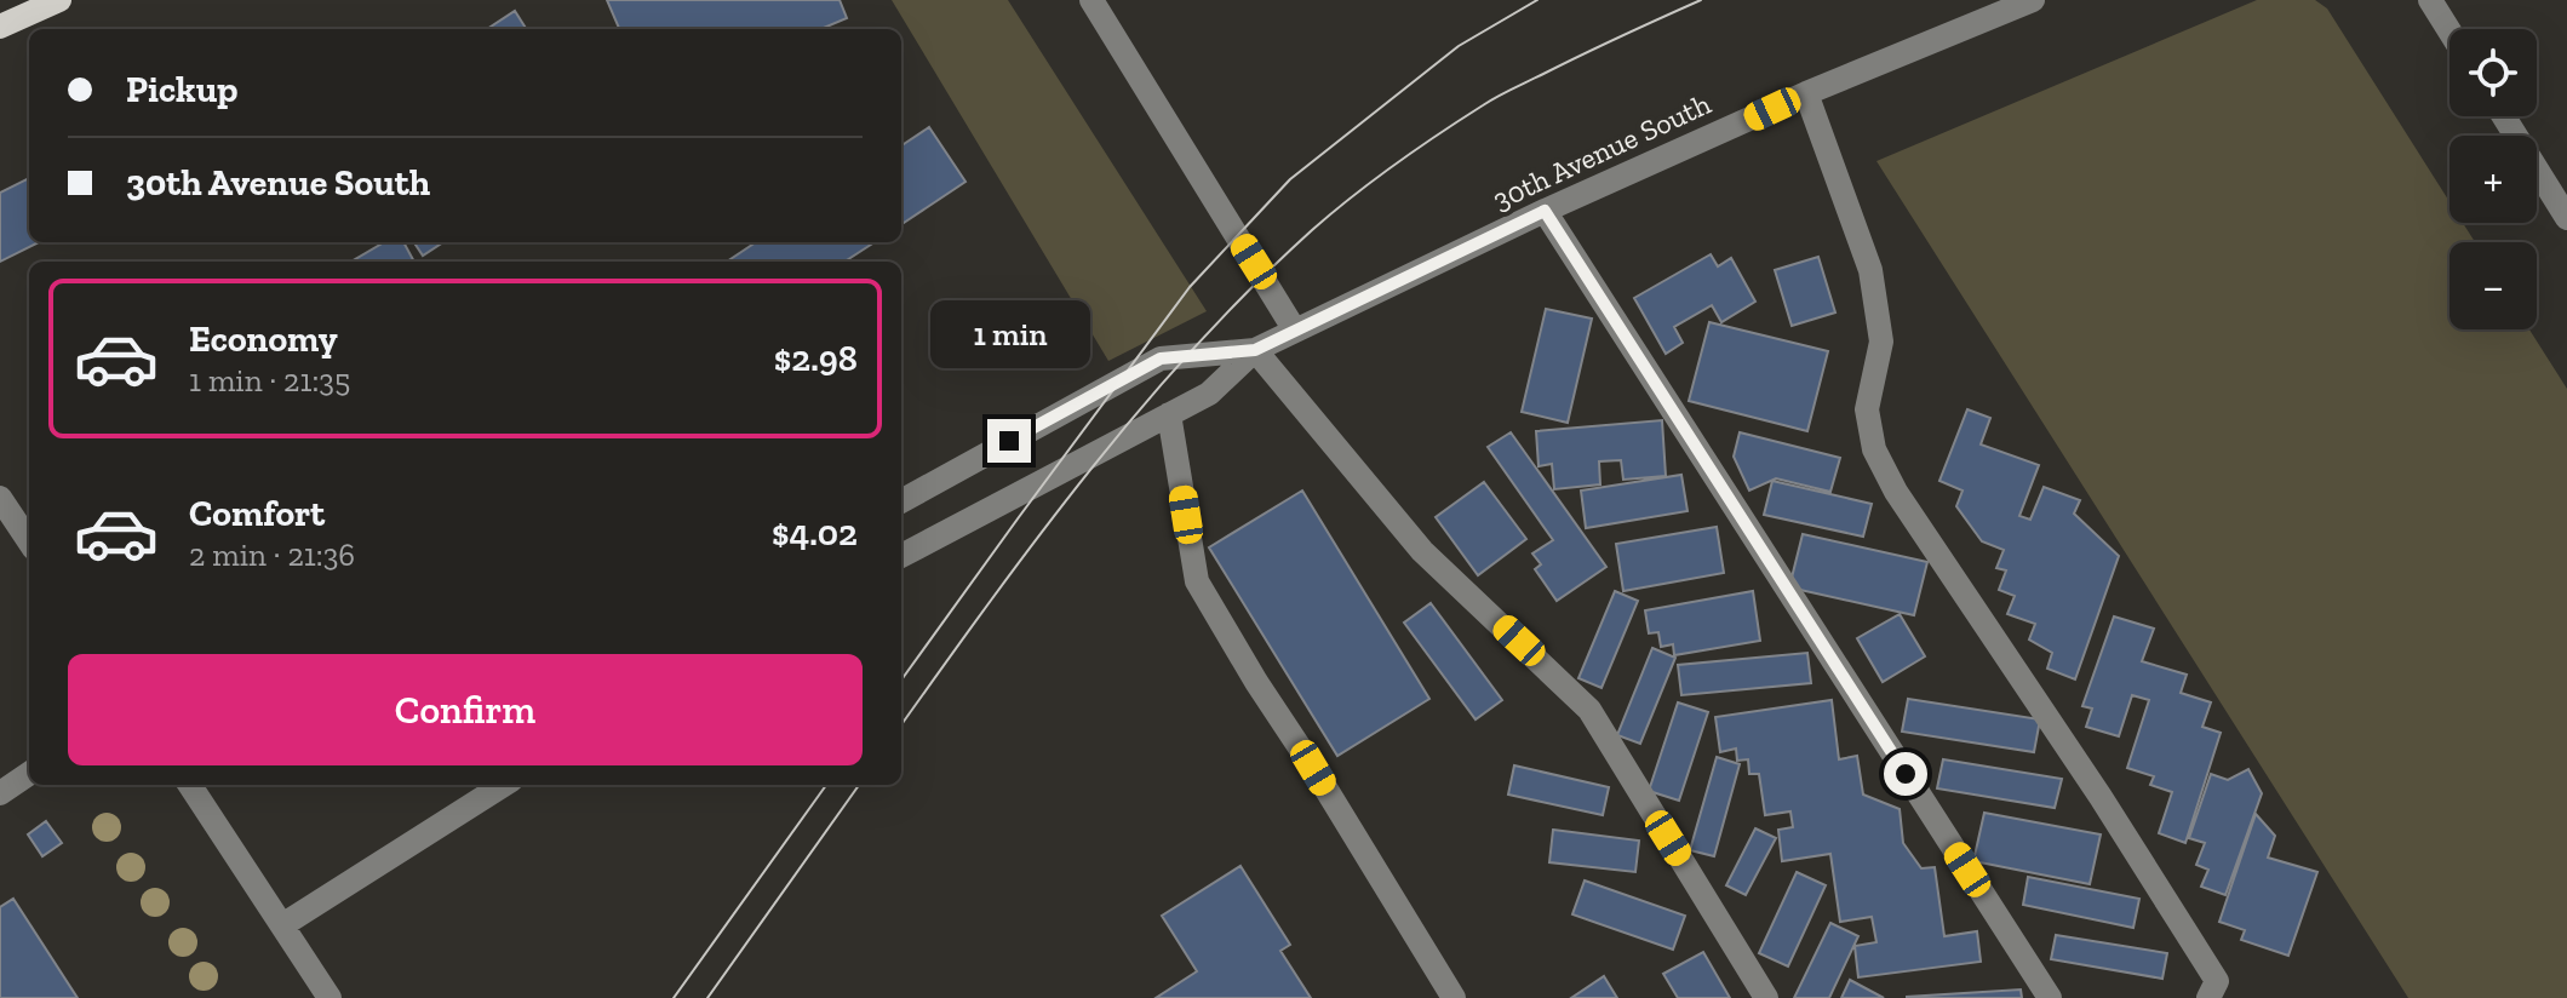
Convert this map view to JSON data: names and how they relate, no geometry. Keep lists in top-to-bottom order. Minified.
{"streets":{"street":["30th Avenue South"]},"page":{"map_buttons":["+","−"],"banner":["Pickup","30th Avenue South"],"list":[{"name":"Economy","note":"1 min · 21:35","value":"$2.98"},{"name":"Comfort","note":"2 min · 21:36","value":"$4.02"}],"bubble":"1 min","buttons":"Confirm"}}
